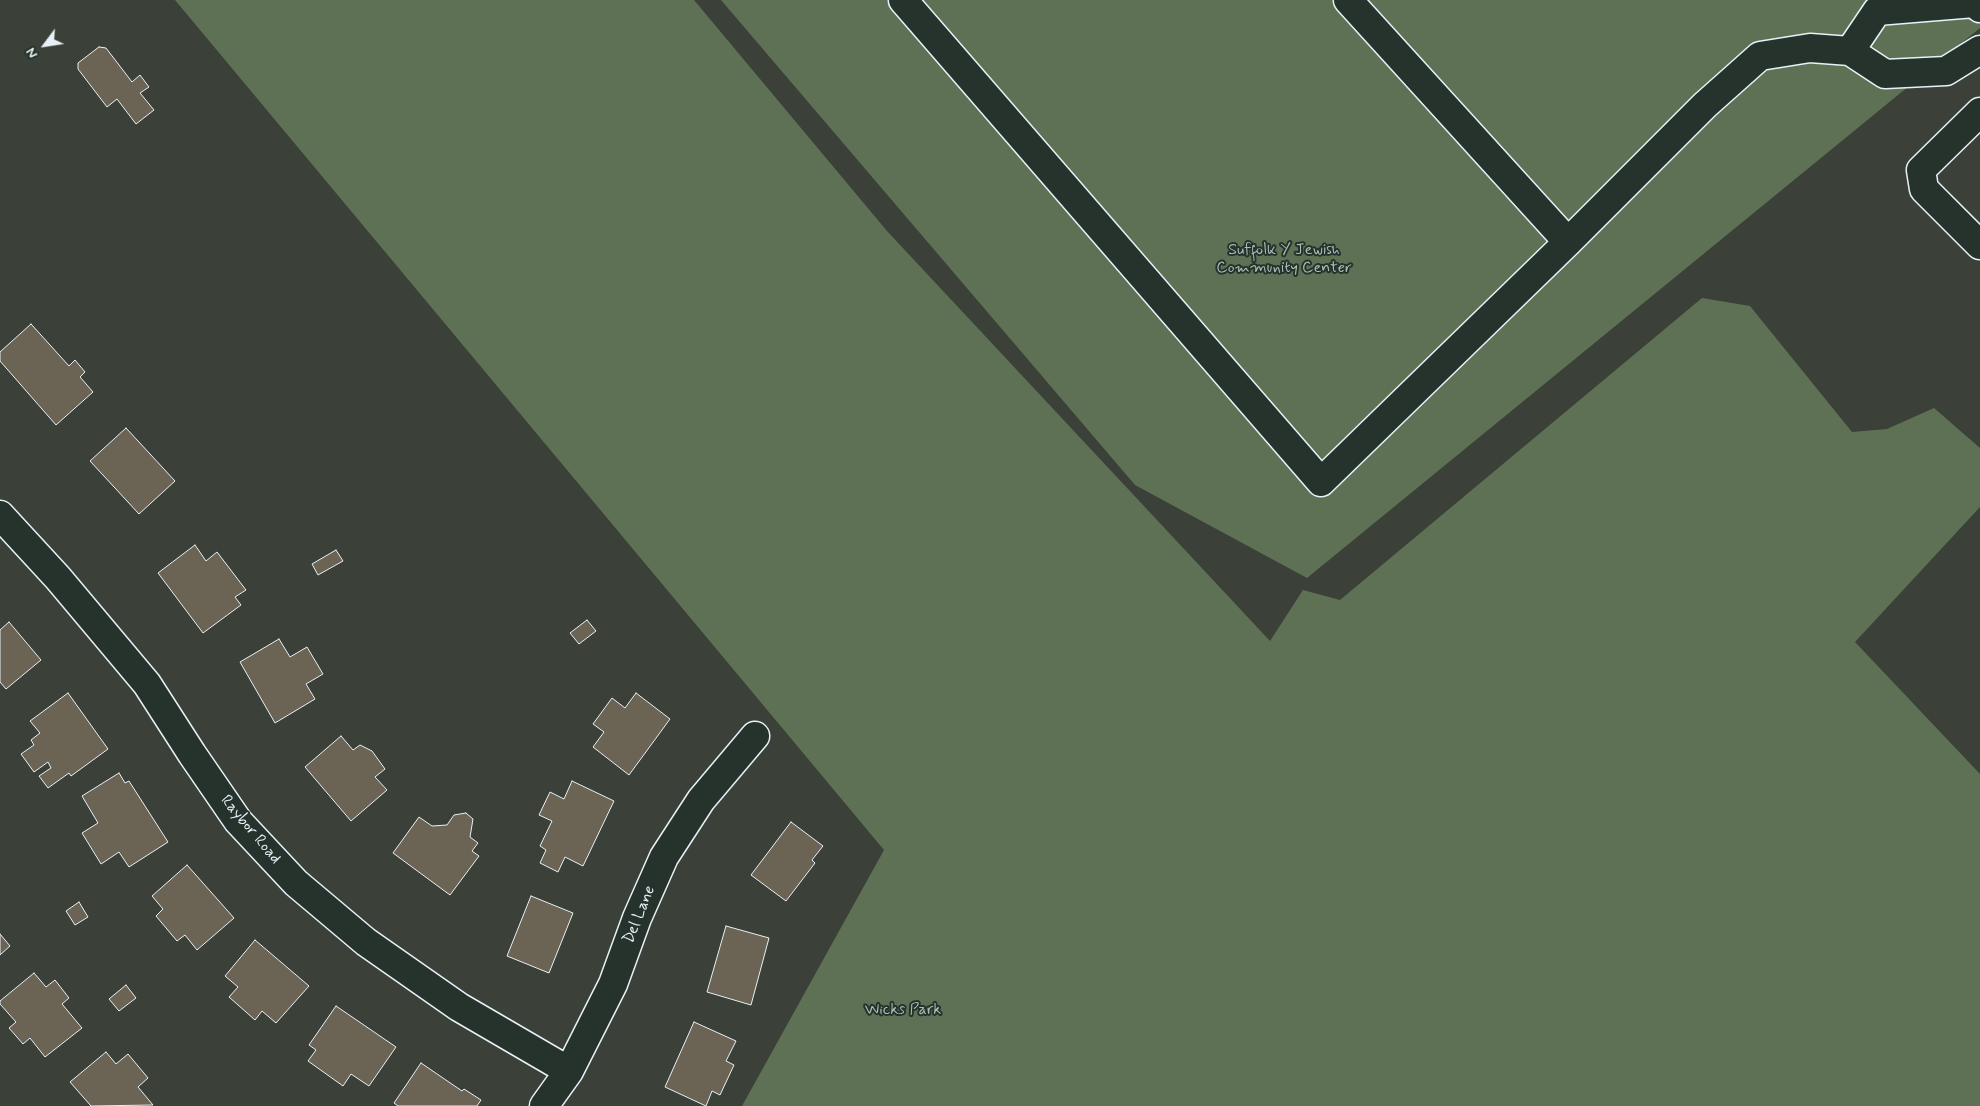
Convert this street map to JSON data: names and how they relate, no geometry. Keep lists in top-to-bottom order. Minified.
{"streets":{"street":["Raybor Road","Del Lane"]},"crossings":[["Raybor Road","Del Lane"]],"parks":["Suffolk Y Jewish Community Center","Wicks Park"],"north":"bottom left"}
